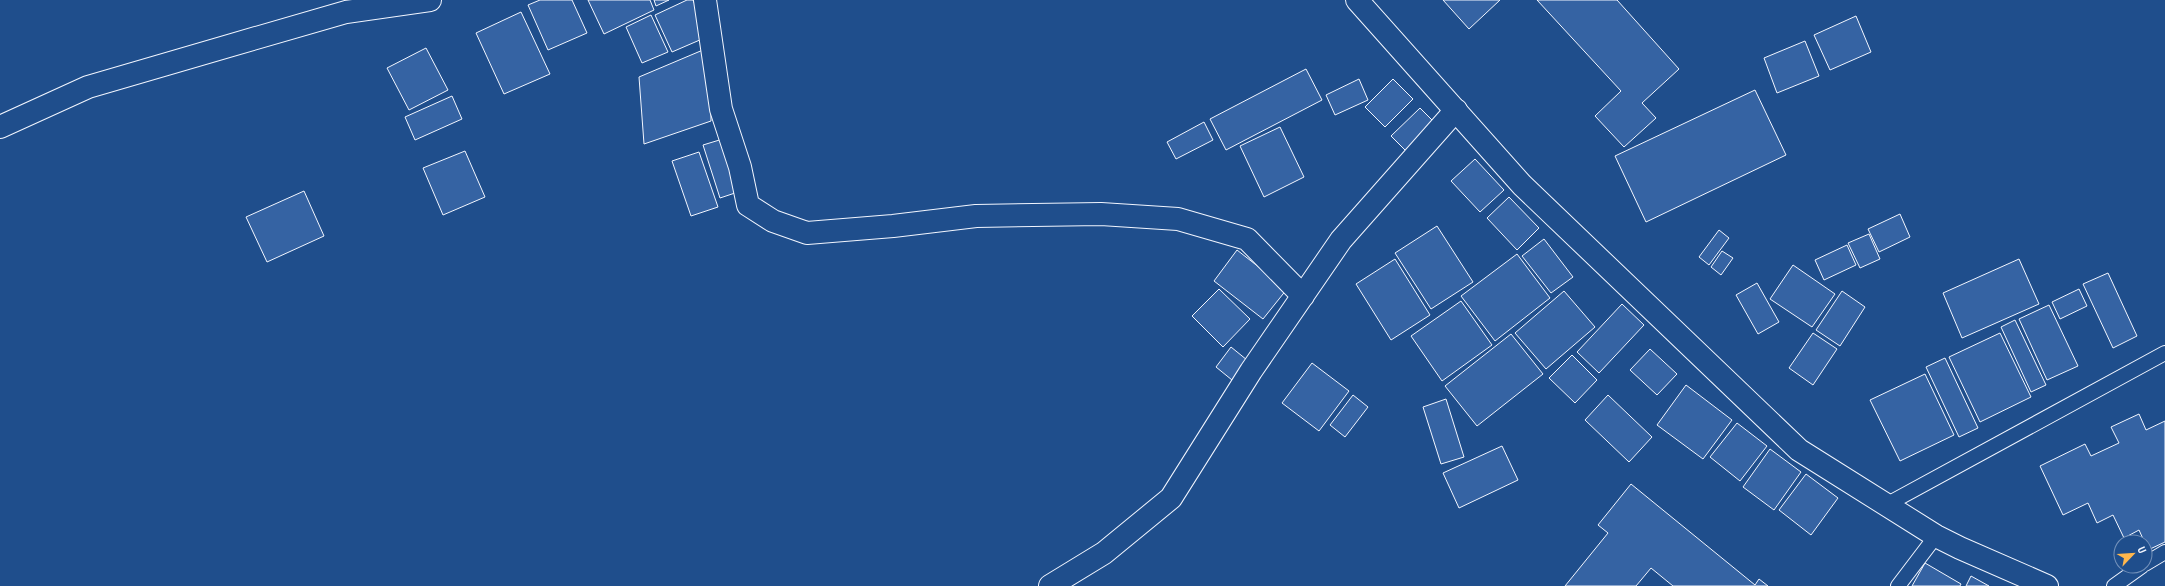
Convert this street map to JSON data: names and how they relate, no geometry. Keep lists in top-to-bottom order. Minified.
{"north":"top right"}
